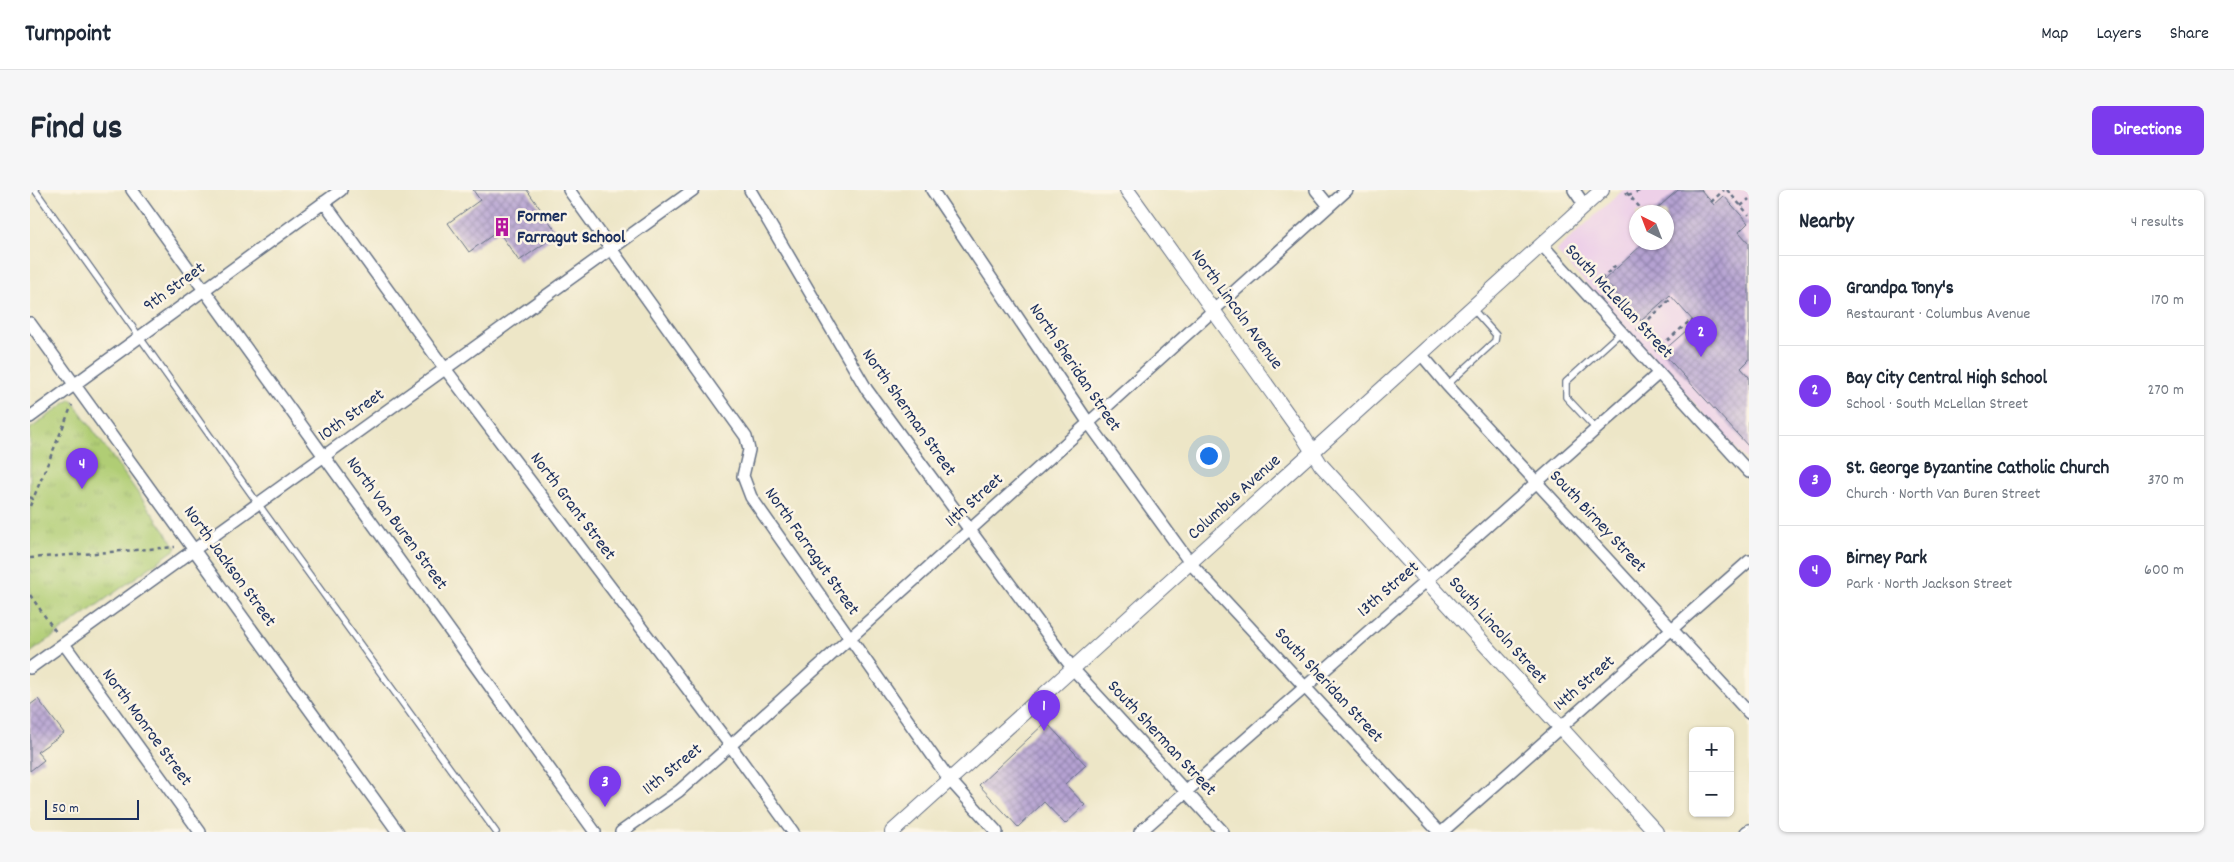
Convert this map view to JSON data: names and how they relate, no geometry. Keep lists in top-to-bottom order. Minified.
{"streets":{"street":["9th Street","South McLellan Street","North Lincoln Avenue","North Sheridan Street","North Sherman Street","10th Street","Columbus Avenue","11th Street","North Grant Street","South Birney Street","North Van Buren Street","North Farragut Street","North Jackson Street","13th Street","South Lincoln Street","14th Street","South Sheridan Street","North Monroe Street","South Sherman Street"]},"crossings":[["9th Street","North Grant Street"],["9th Street","North Van Buren Street"],["9th Street","North Jackson Street"],["South McLellan Street","Columbus Avenue"],["South McLellan Street","13th Street"],["North Lincoln Avenue","Columbus Avenue"],["North Lincoln Avenue","11th Street"],["North Lincoln Avenue","South Lincoln Street"],["North Sheridan Street","Columbus Avenue"],["North Sheridan Street","11th Street"],["North Sheridan Street","South Sheridan Street"],["North Sherman Street","Columbus Avenue"],["North Sherman Street","11th Street"],["North Sherman Street","South Sherman Street"],["10th Street","North Grant Street"],["10th Street","North Van Buren Street"],["10th Street","North Farragut Street"],["10th Street","North Jackson Street"],["10th Street","North Monroe Street"],["Columbus Avenue","South Birney Street"],["Columbus Avenue","North Farragut Street"],["Columbus Avenue","South Lincoln Street"],["Columbus Avenue","South Sheridan Street"],["Columbus Avenue","South Sherman Street"],["11th Street","North Grant Street"],["11th Street","North Farragut Street"],["South Birney Street","13th Street"],["South Birney Street","14th Street"],["13th Street","South Lincoln Street"],["13th Street","South Sheridan Street"],["13th Street","South Sherman Street"],["South Lincoln Street","14th Street"],["14th Street","South Sheridan Street"]],"places":{"building":["Former Farragut School"]},"scale_bar":"50 m","north":"top left","page":{"header":"Turnpoint","nav":["Map","Layers","Share"],"title":"Find us","buttons":"Directions","heading":["Nearby","4 results"],"list":[{"mark":"1","name":"Grandpa Tony's","note":"Restaurant · Columbus Avenue","value":"170 m"},{"mark":"2","name":"Bay City Central High School","note":"School · South McLellan Street","value":"270 m"},{"mark":"3","name":"St. George Byzantine Catholic Church","note":"Church · North Van Buren Street","value":"370 m"},{"mark":"4","name":"Birney Park","note":"Park · North Jackson Street","value":"600 m"}],"pins":["2","4","1","3"],"map_buttons":["+","−"],"scale":"50 m"}}
